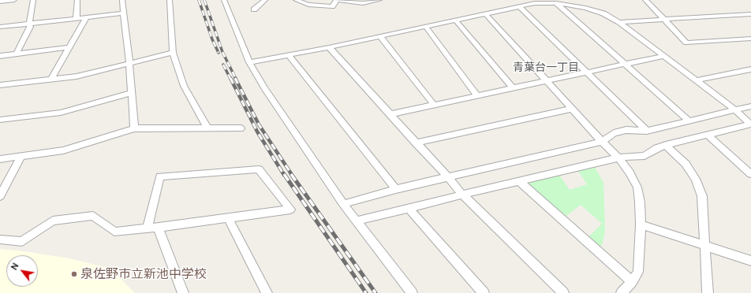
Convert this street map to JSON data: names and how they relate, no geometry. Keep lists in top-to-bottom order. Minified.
{"districts":["青葉台一丁目"],"places":["泉佐野市立新池中学校"],"north":"top left"}
